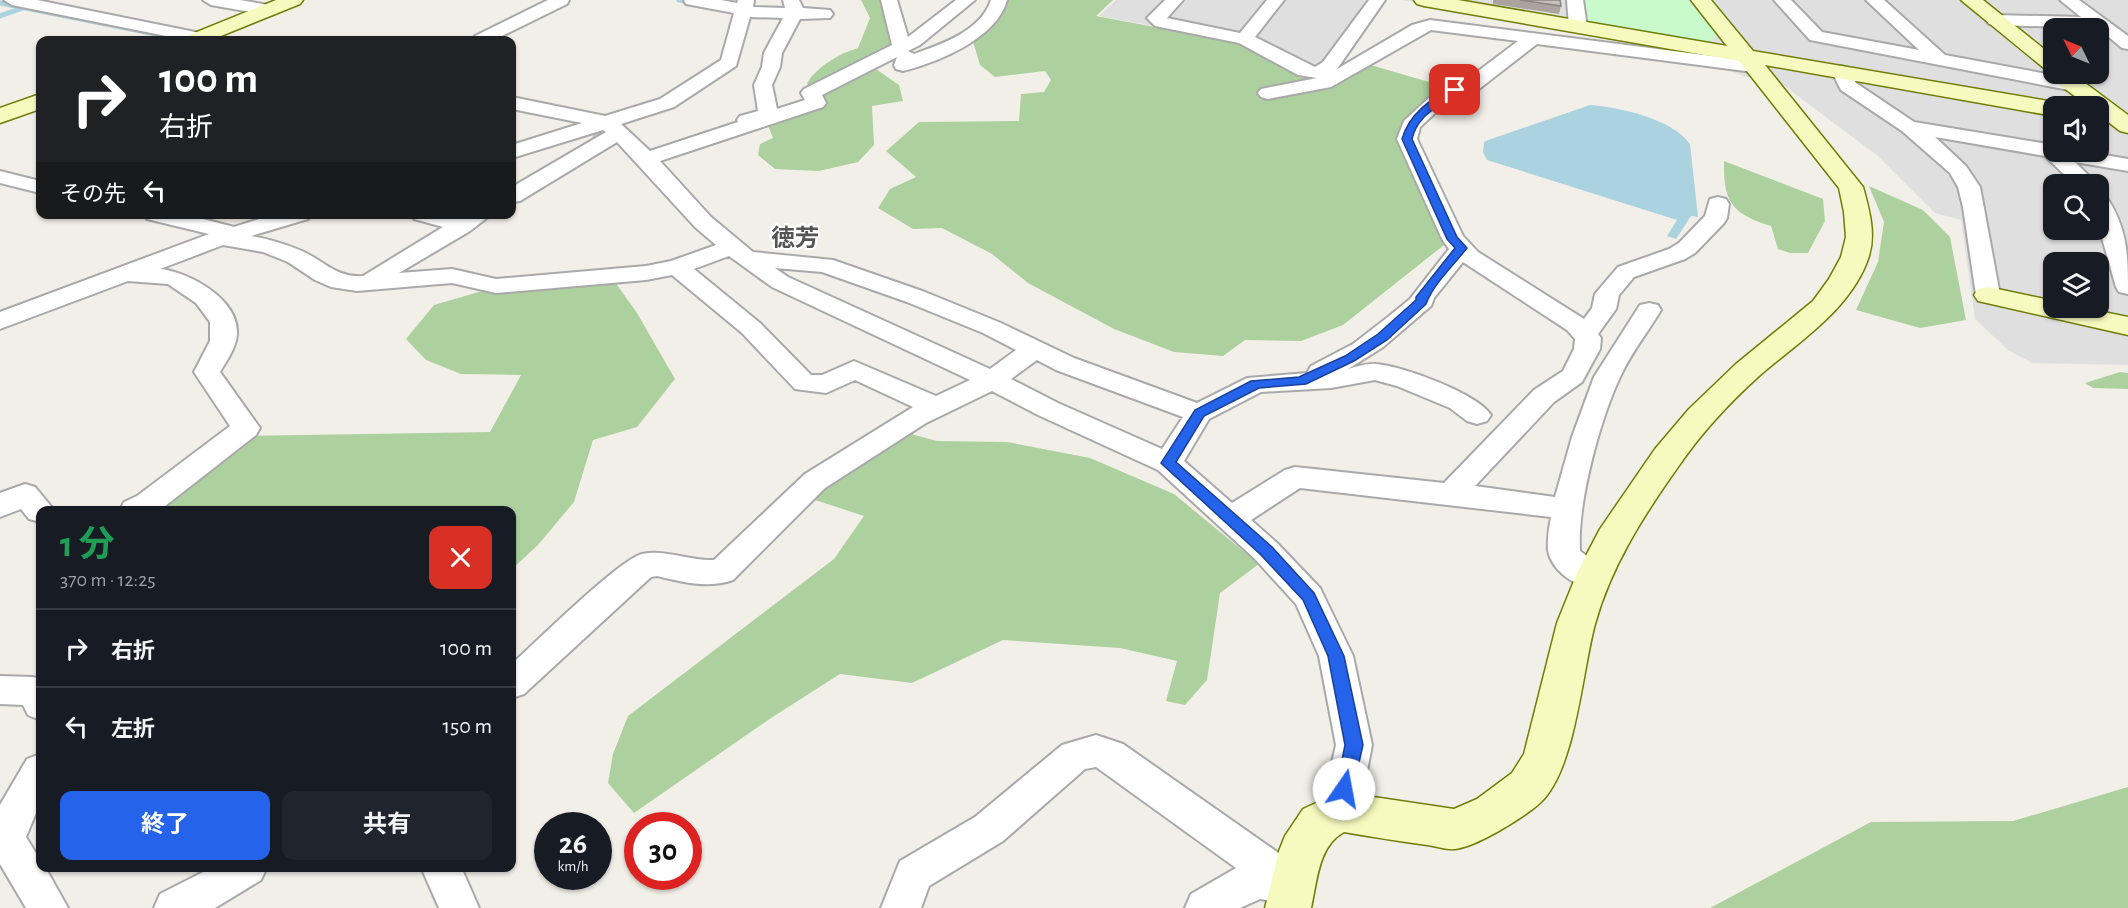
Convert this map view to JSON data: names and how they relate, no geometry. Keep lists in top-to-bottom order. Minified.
{"districts":["徳芳"],"north":"top left","page":{"turn":["100 m","右折"],"then":"その先","heading":["1 分","370 m · 12:25"],"list":[{"name":"右折","value":"100 m"},{"name":"左折","value":"150 m"}],"buttons":["終了","共有"],"speed":"26 km/h","limit":"30"}}
